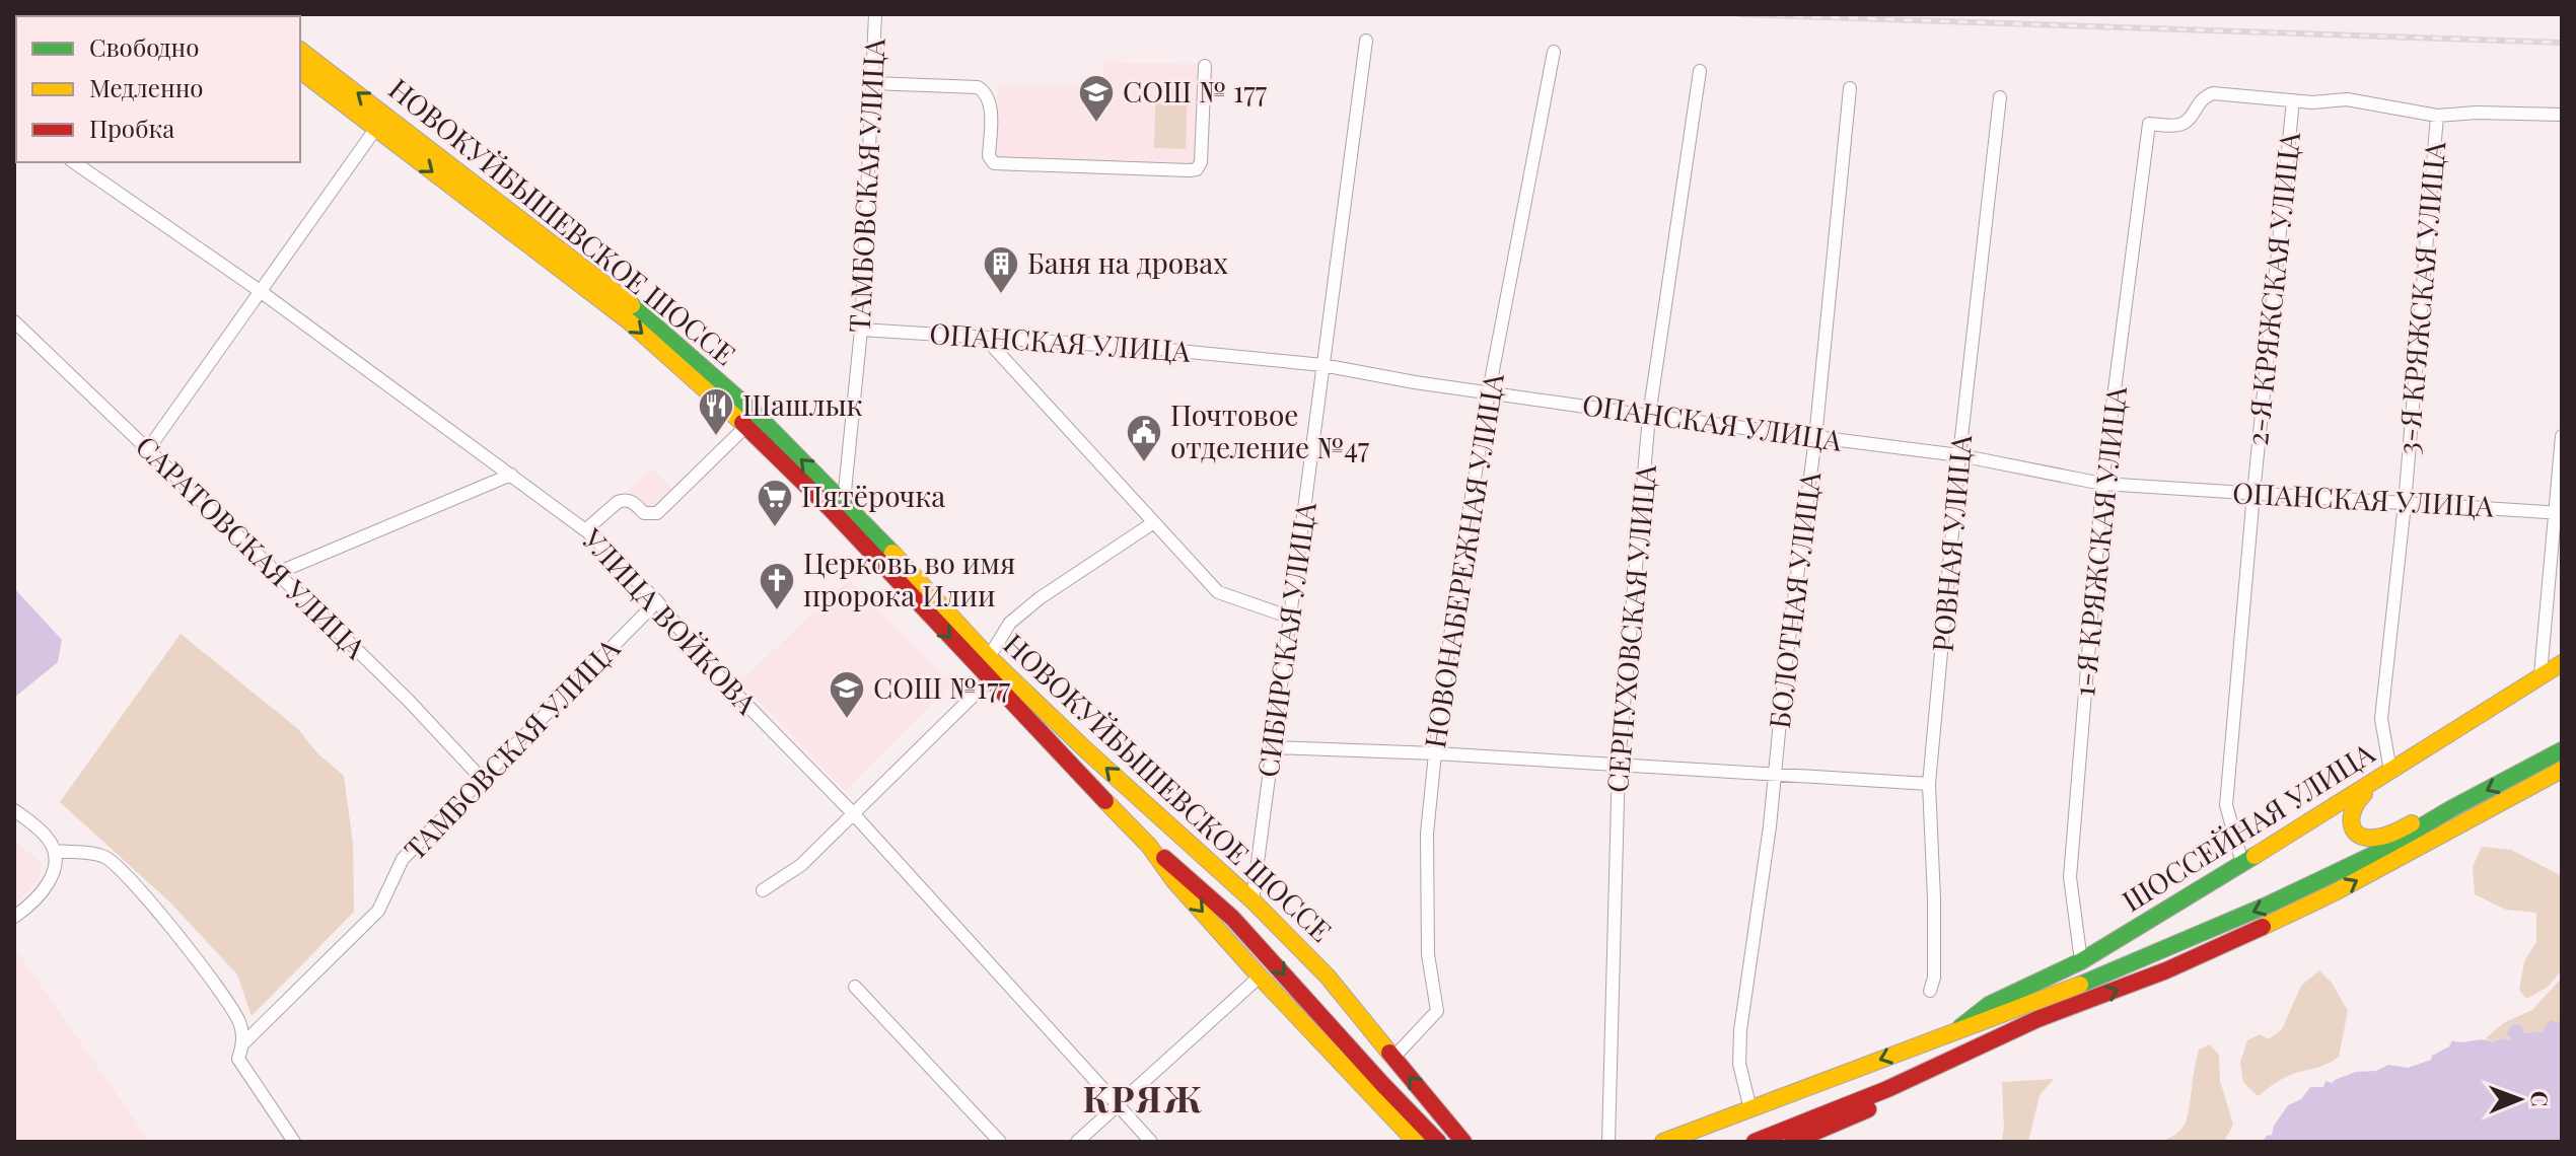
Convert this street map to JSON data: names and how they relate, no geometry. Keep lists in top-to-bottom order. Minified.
{"streets":{"main road":["НОВОКУЙБЫШЕВСКОЕ ШОССЕ","ШОССЕЙНАЯ УЛИЦА"],"street":["ТАМБОВСКАЯ УЛИЦА","2-Я КРЯЖСКАЯ УЛИЦА","3-Я КРЯЖСКАЯ УЛИЦА","ОПАНСКАЯ УЛИЦА","1-Я КРЯЖСКАЯ УЛИЦА","РОВНАЯ УЛИЦА","САРАТОВСКАЯ УЛИЦА","НОВОНАБЕРЕЖНАЯ УЛИЦА","БОЛОТНАЯ УЛИЦА","УЛИЦА ВОЙКОВА","СЕРПУХОВСКАЯ УЛИЦА","СИБИРСКАЯ УЛИЦА"]},"crossings":[["ТАМБОВСКАЯ УЛИЦА","НОВОКУЙБЫШЕВСКОЕ ШОССЕ"],["ТАМБОВСКАЯ УЛИЦА","ОПАНСКАЯ УЛИЦА"],["ТАМБОВСКАЯ УЛИЦА","САРАТОВСКАЯ УЛИЦА"],["ТАМБОВСКАЯ УЛИЦА","УЛИЦА ВОЙКОВА"],["НОВОКУЙБЫШЕВСКОЕ ШОССЕ","НОВОНАБЕРЕЖНАЯ УЛИЦА"],["НОВОКУЙБЫШЕВСКОЕ ШОССЕ","СИБИРСКАЯ УЛИЦА"],["2-Я КРЯЖСКАЯ УЛИЦА","ОПАНСКАЯ УЛИЦА"],["2-Я КРЯЖСКАЯ УЛИЦА","1-Я КРЯЖСКАЯ УЛИЦА"],["2-Я КРЯЖСКАЯ УЛИЦА","ШОССЕЙНАЯ УЛИЦА"],["3-Я КРЯЖСКАЯ УЛИЦА","ОПАНСКАЯ УЛИЦА"],["3-Я КРЯЖСКАЯ УЛИЦА","ШОССЕЙНАЯ УЛИЦА"],["ОПАНСКАЯ УЛИЦА","1-Я КРЯЖСКАЯ УЛИЦА"],["ОПАНСКАЯ УЛИЦА","РОВНАЯ УЛИЦА"],["ОПАНСКАЯ УЛИЦА","НОВОНАБЕРЕЖНАЯ УЛИЦА"],["ОПАНСКАЯ УЛИЦА","БОЛОТНАЯ УЛИЦА"],["ОПАНСКАЯ УЛИЦА","СЕРПУХОВСКАЯ УЛИЦА"],["ОПАНСКАЯ УЛИЦА","СИБИРСКАЯ УЛИЦА"],["1-Я КРЯЖСКАЯ УЛИЦА","ШОССЕЙНАЯ УЛИЦА"],["БОЛОТНАЯ УЛИЦА","ШОССЕЙНАЯ УЛИЦА"]],"districts":["КРЯЖ"],"places":{"school or university":["СОШ № 177","СОШ №177"],"building":["Баня на дровах"],"restaurant":["Шашлык"],"public building":["Почтовое отделение №47"],"supermarket":["Пятёрочка"],"church":["Церковь во имя пророка Илии"]},"legend":["Свободно","Медленно","Пробка"],"north":"right"}
